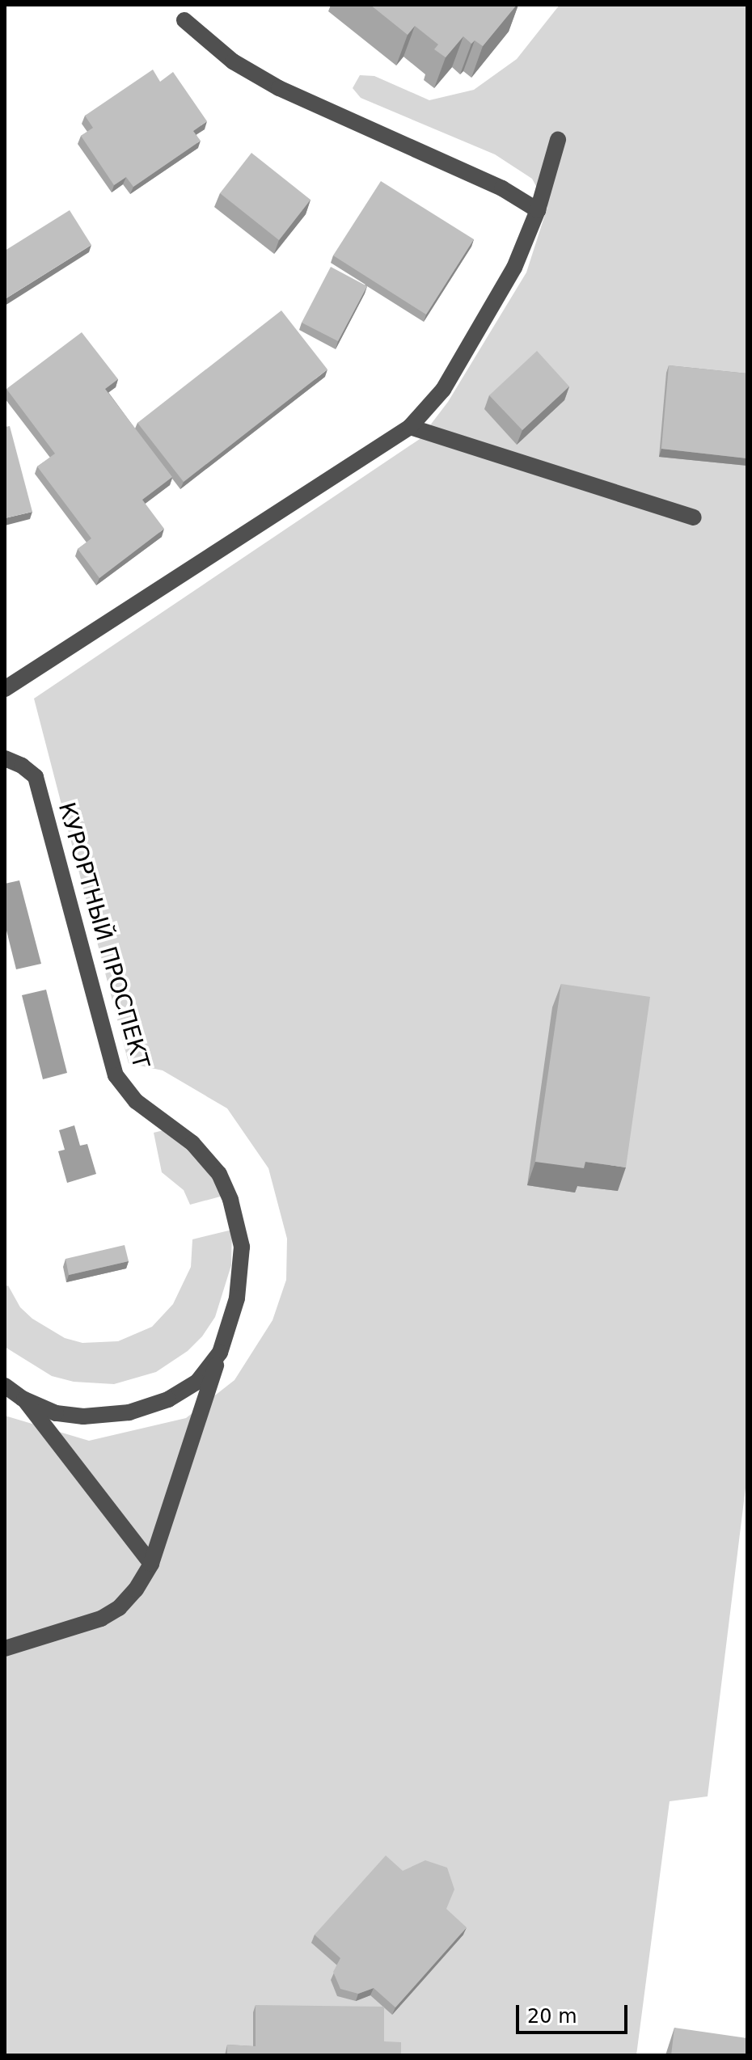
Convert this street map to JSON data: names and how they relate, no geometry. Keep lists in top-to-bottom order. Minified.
{"streets":{"street":["КУРОРТНЫЙ ПРОСПЕКТ"]},"scale_bar":"20 m"}
